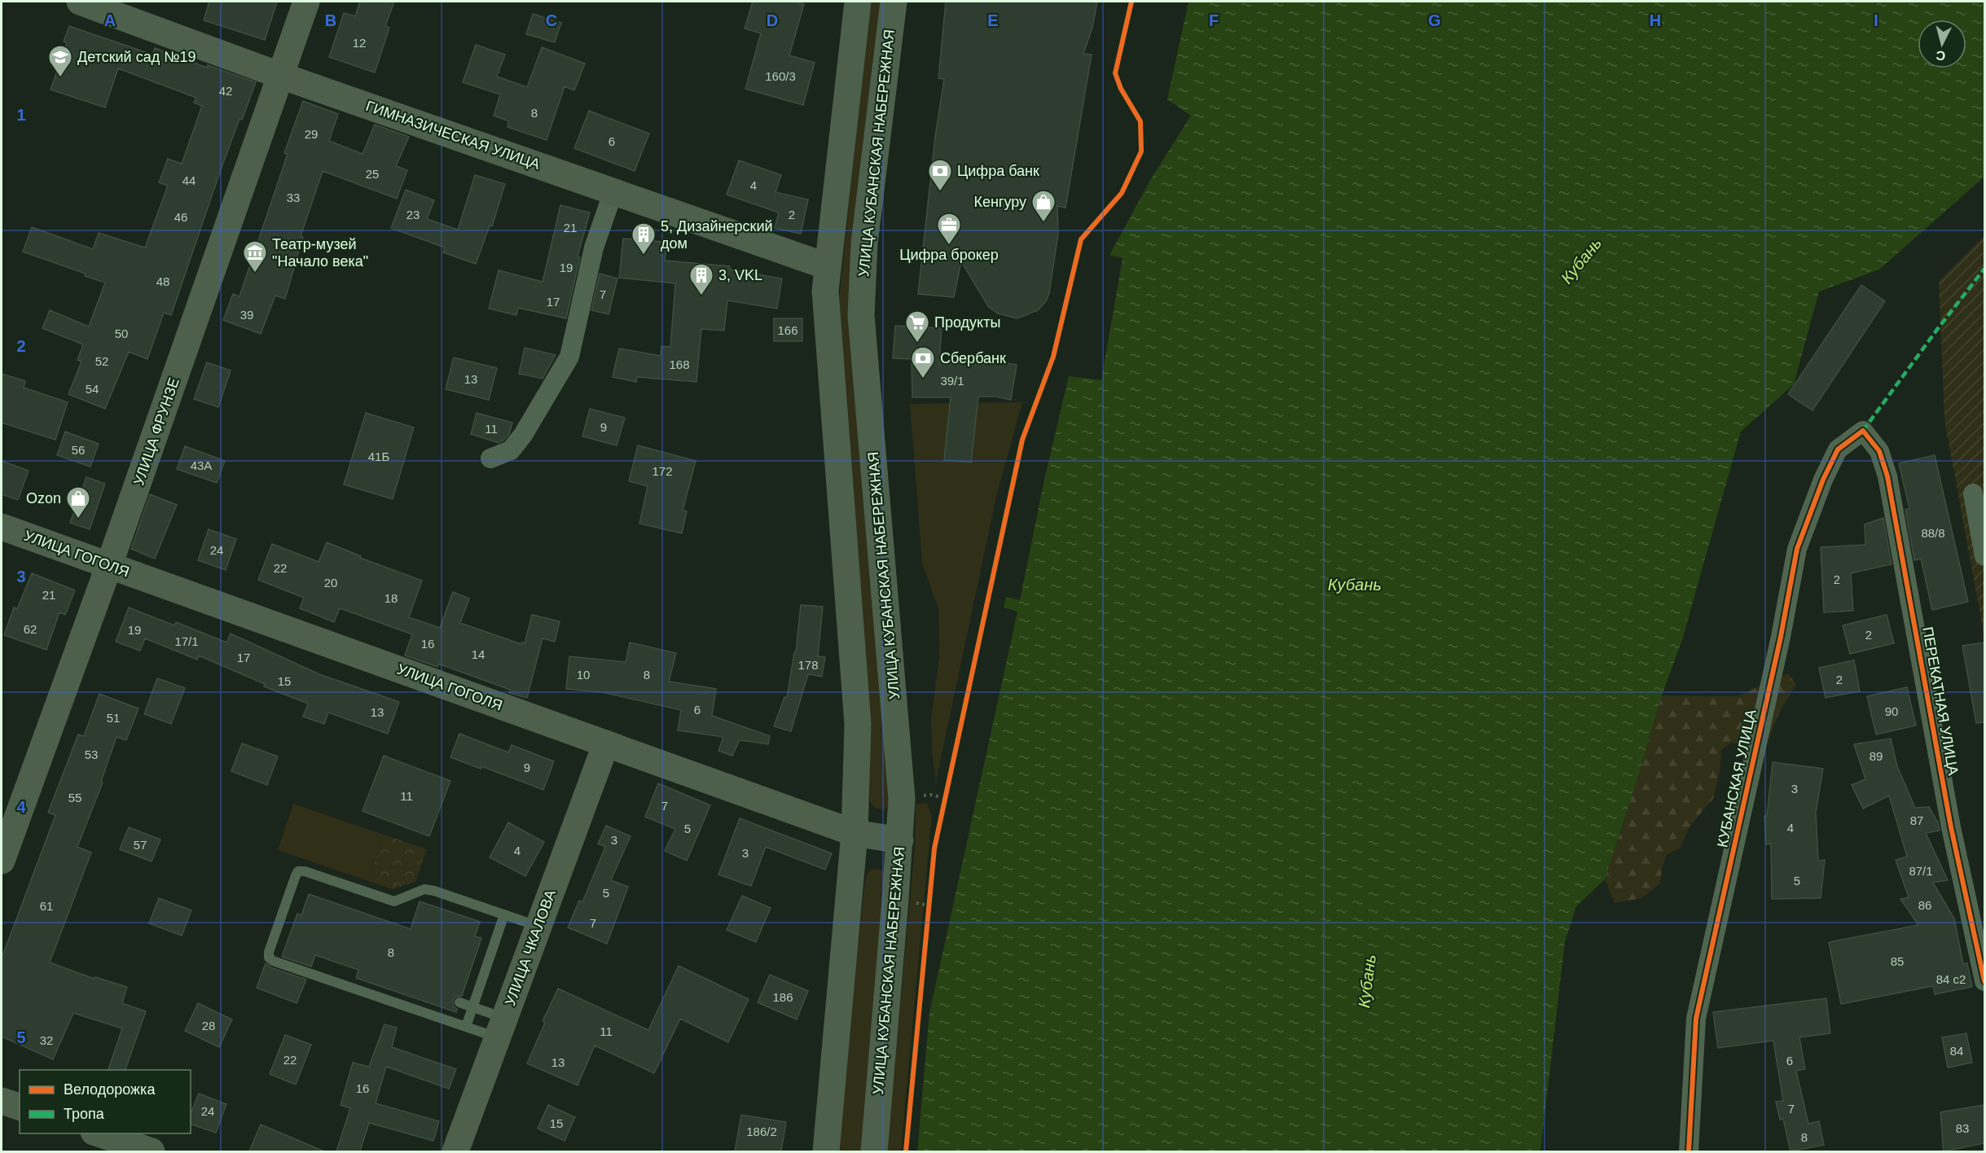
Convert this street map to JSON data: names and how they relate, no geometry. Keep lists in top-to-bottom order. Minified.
{"streets":{"street":["ГИМНАЗИЧЕСКАЯ УЛИЦА","УЛИЦА КУБАНСКАЯ НАБЕРЕЖНАЯ","УЛИЦА ФРУНЗЕ","УЛИЦА ГОГОЛЯ","ПЕРЕКАТНАЯ УЛИЦА","КУБАНСКАЯ УЛИЦА","УЛИЦА ЧКАЛОВА"]},"crossings":[["ГИМНАЗИЧЕСКАЯ УЛИЦА","УЛИЦА ФРУНЗЕ"],["УЛИЦА КУБАНСКАЯ НАБЕРЕЖНАЯ","УЛИЦА ГОГОЛЯ"],["УЛИЦА ФРУНЗЕ","УЛИЦА ГОГОЛЯ"],["УЛИЦА ГОГОЛЯ","УЛИЦА ЧКАЛОВА"],["ПЕРЕКАТНАЯ УЛИЦА","КУБАНСКАЯ УЛИЦА"]],"water":["Кубань"],"places":{"school or university":["Детский сад №19"],"bank":["Цифра банк","Сбербанк"],"shop":["Кенгуру","Ozon"],"office":["Цифра брокер"],"building":["5, Дизайнерский дом","3, VKL"],"museum":["Театр-музей \"Начало века\""],"supermarket":["Продукты"]},"house_numbers":["12","160/3","42","8","29","6","25","44","4","33","23","2","46","21","19","48","7","17","39","166","50","52","168","13","39/1","54","9","11","56","41Б","43А","172","88/8","24","22","2","20","21","18","62","19","2","17/1","16","14","17","178","10","8","2","15","6","90","13","51","53","89","9","3","11","55","7","87","4","5","3","57","4","3","87/1","5","5","86","61","7","8","85","84 с2","186","28","11","32","84","22","6","13","16","7","24","15","83","186/2","8"],"legend":["Велодорожка","Тропа"],"north":"bottom","grid":{"columns":["A","B","C","D","E","F","G","H","I"],"rows":["1","2","3","4","5"]}}
